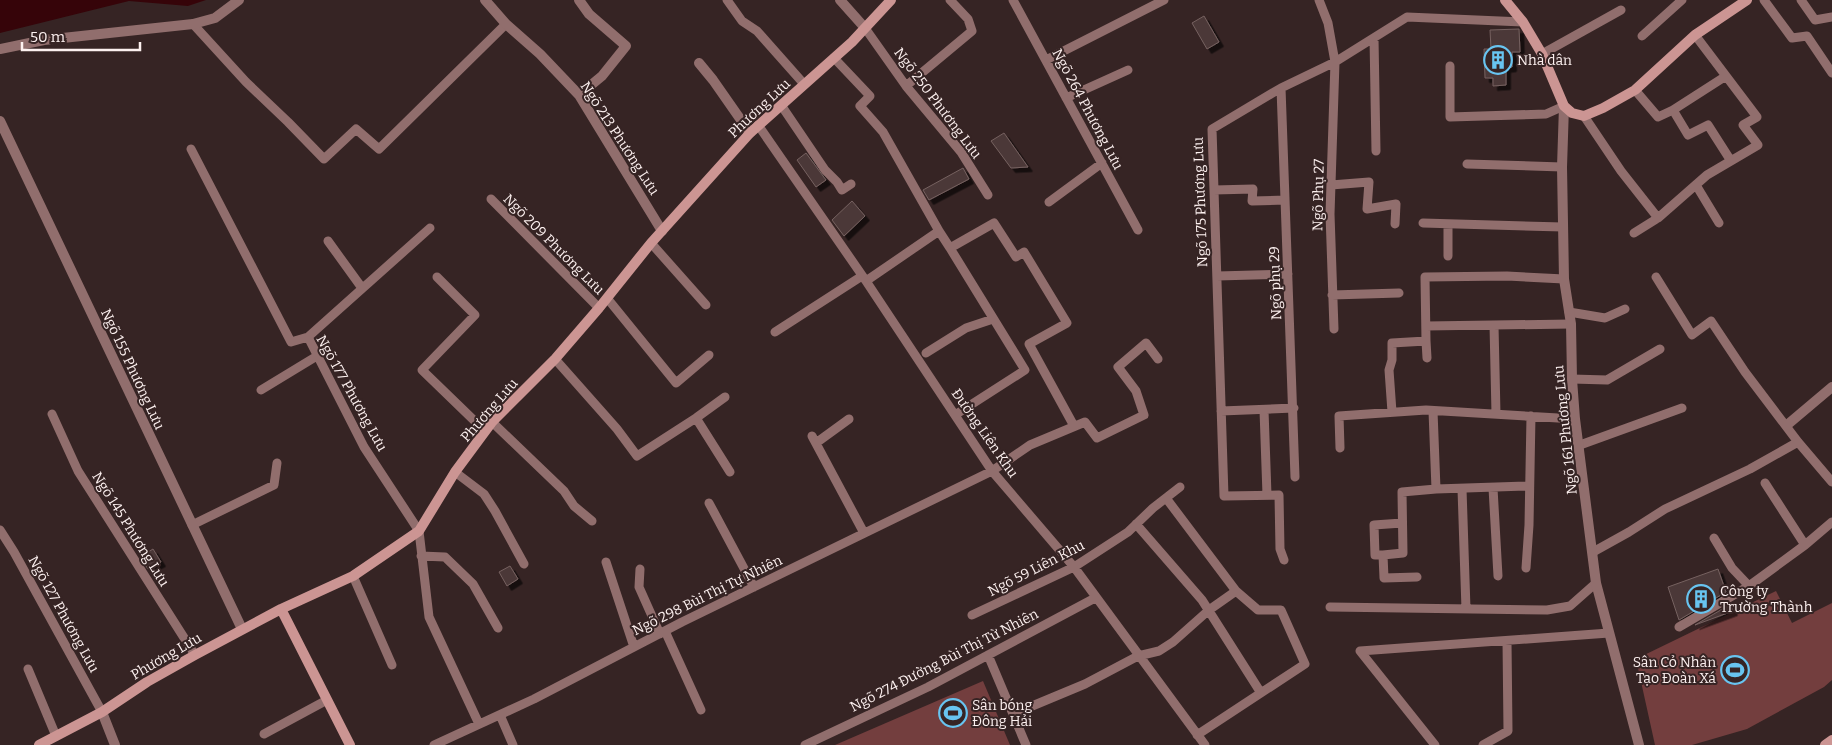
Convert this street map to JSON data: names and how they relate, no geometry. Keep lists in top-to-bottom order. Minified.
{"streets":{"street":["Phương Lưu","Ngõ 213 Phương Lưu","Ngõ 155 Phương Lưu","Ngõ 161 Phương Lưu"],"lane":["Ngõ 250 Phương Lưu","Ngõ 264 Phương Lưu","Ngõ Phụ 27","Ngõ 175 Phương Lưu","Ngõ 209 Phương Lưu","Ngõ phụ 29","Ngõ 177 Phương Lưu","Đường Liên Khu","Ngõ 145 Phương Lưu","Ngõ 59 Liên Khu","Ngõ 298 Bùi Thị Tự Nhiên","Ngõ 127 Phương Lưu","Ngõ 274 Đường Bùi Thị Từ Nhiên"]},"crossings":[["Ngõ 250 Phương Lưu","Phương Lưu"],["Phương Lưu","Ngõ 213 Phương Lưu"],["Phương Lưu","Ngõ 209 Phương Lưu"],["Phương Lưu","Ngõ 155 Phương Lưu"],["Phương Lưu","Ngõ 177 Phương Lưu"],["Phương Lưu","Đường Liên Khu"],["Phương Lưu","Ngõ 145 Phương Lưu"],["Phương Lưu","Ngõ 127 Phương Lưu"],["Ngõ Phụ 27","Ngõ 175 Phương Lưu"],["Ngõ 175 Phương Lưu","Ngõ phụ 29"],["Đường Liên Khu","Ngõ 59 Liên Khu"],["Đường Liên Khu","Ngõ 298 Bùi Thị Tự Nhiên"],["Đường Liên Khu","Ngõ 274 Đường Bùi Thị Từ Nhiên"]],"places":{"building":["Nhà dân","Công ty Trường Thành"],"sports":["Sân Cỏ Nhân Tạo Đoàn Xá","Sân bóng Đông Hải"]},"scale_bar":"50 m"}
